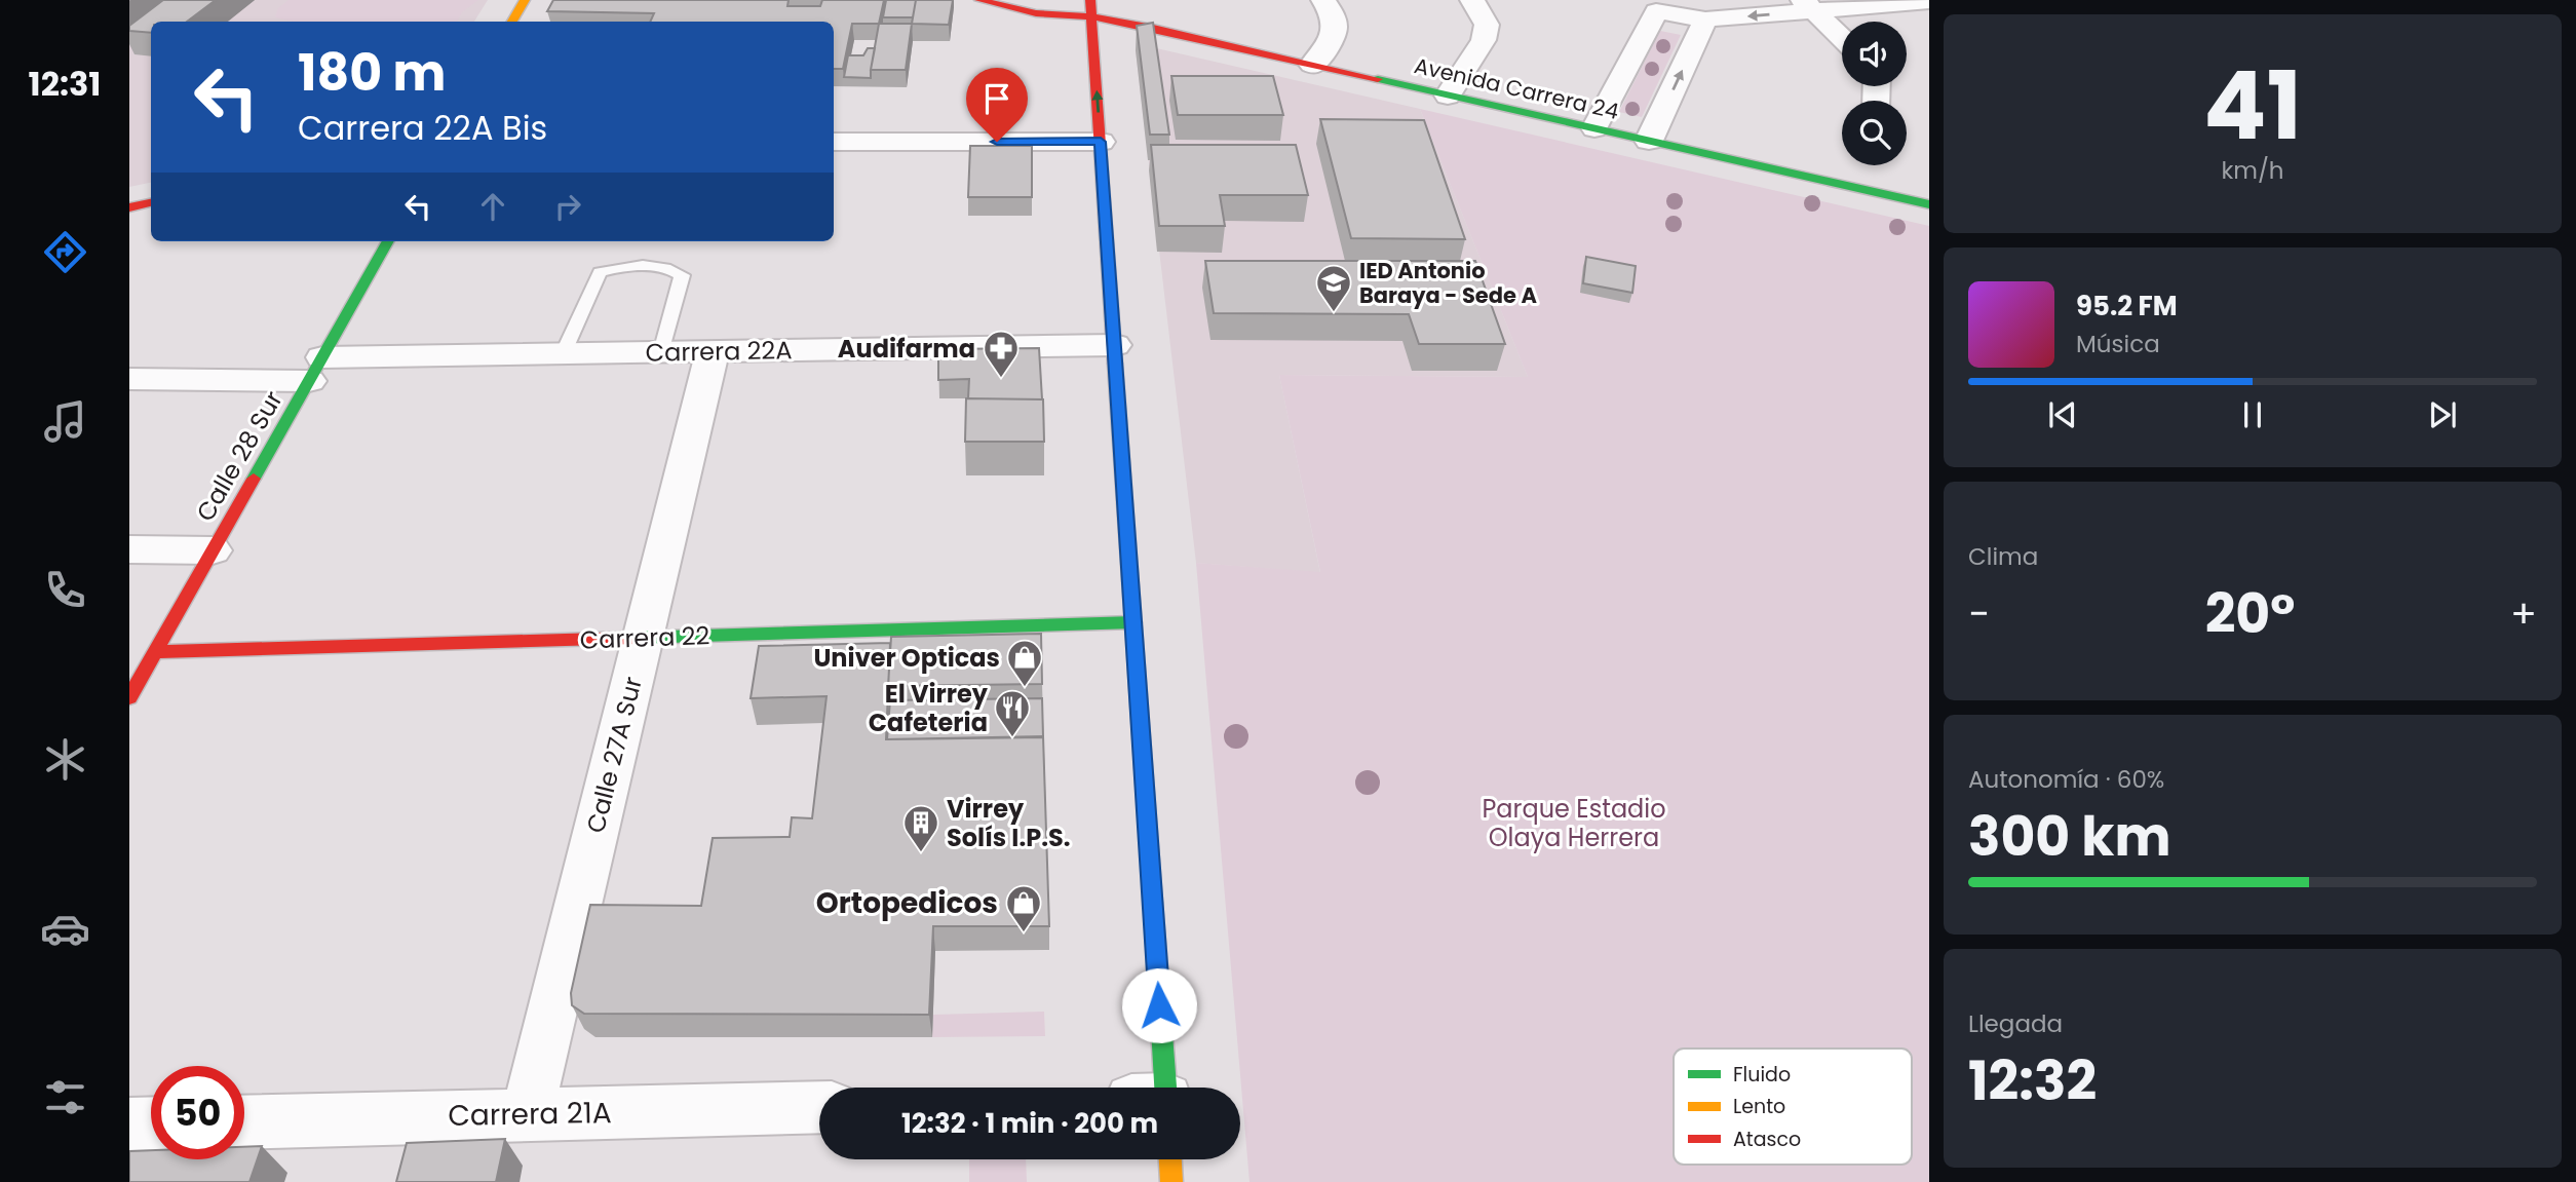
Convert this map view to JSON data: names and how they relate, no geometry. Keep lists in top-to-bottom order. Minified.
{"streets":{"main road":["Avenida Carrera 24","Calle 28 Sur","Carrera 22"],"street":["Carrera 22A","Calle 27A Sur","Carrera 21A"]},"crossings":[["Carrera 22A","Calle 28 Sur"],["Carrera 22A","Calle 27A Sur"],["Calle 28 Sur","Carrera 22"],["Carrera 22","Calle 27A Sur"],["Calle 27A Sur","Carrera 21A"]],"parks":["Parque Estadio Olaya Herrera"],"places":{"school or university":["IED Antonio Baraya - Sede A"],"pharmacy":["Audifarma"],"shop":["Univer Opticas","Ortopedicos"],"restaurant":["El Virrey Cafeteria"],"building":["Virrey Solís I.P.S."]},"legend":["Fluido","Lento","Atasco"],"page":{"tabs":"12:31","tile":[["41","km/h"],"Clima",["Autonomía · 60%","300 km"],["Llegada","12:32"]],"turn":["180 m","Carrera 22A Bis"],"song":["95.2 FM","Música"],"heat":["−","20°","+"],"limit":"50","trip":"12:32 · 1 min · 200 m"}}
